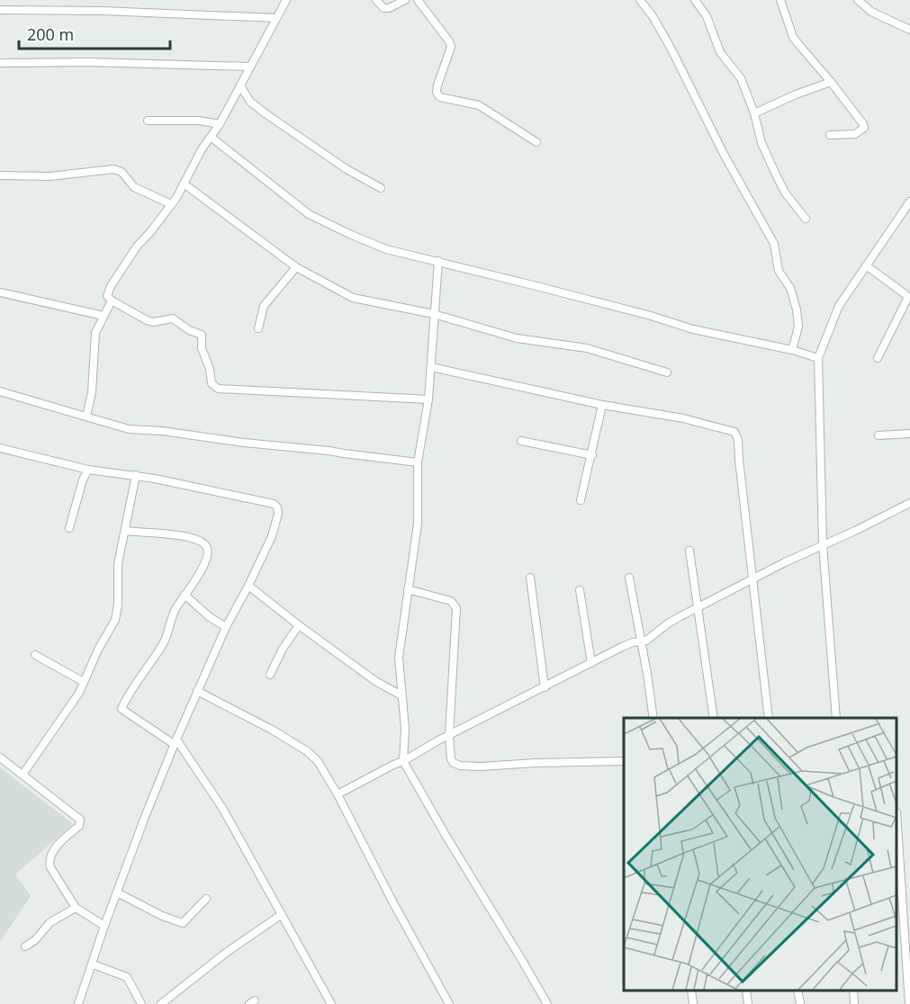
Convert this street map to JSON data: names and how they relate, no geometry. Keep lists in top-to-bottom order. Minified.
{"scale_bar":"200 m"}
